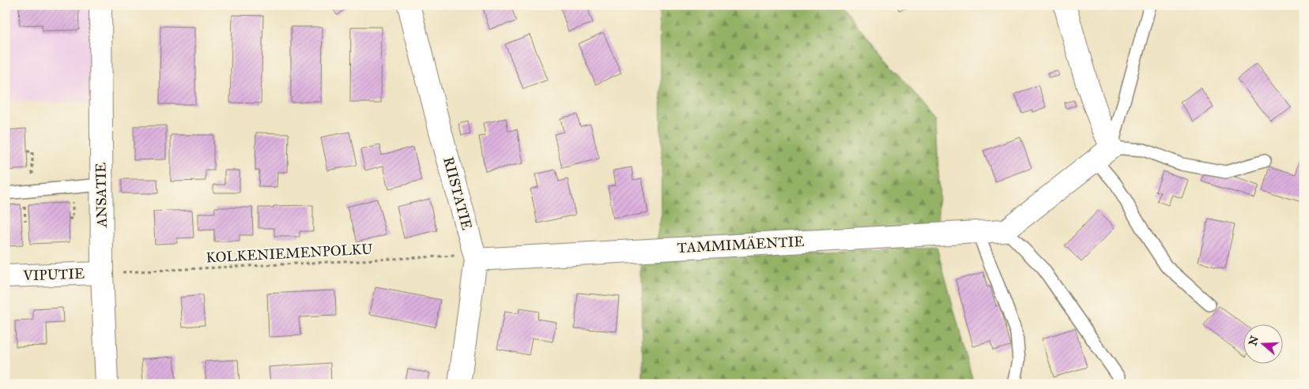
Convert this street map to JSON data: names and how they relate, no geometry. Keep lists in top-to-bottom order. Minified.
{"streets":{"street":["RIISTATIE","ANSATIE","TAMMIMÄENTIE","VIPUTIE"],"path":["KOLKENIEMENPOLKU"]},"crossings":[["RIISTATIE","TAMMIMÄENTIE"],["RIISTATIE","KOLKENIEMENPOLKU"],["ANSATIE","KOLKENIEMENPOLKU"],["ANSATIE","VIPUTIE"],["TAMMIMÄENTIE","KOLKENIEMENPOLKU"],["KOLKENIEMENPOLKU","VIPUTIE"]],"north":"left"}
